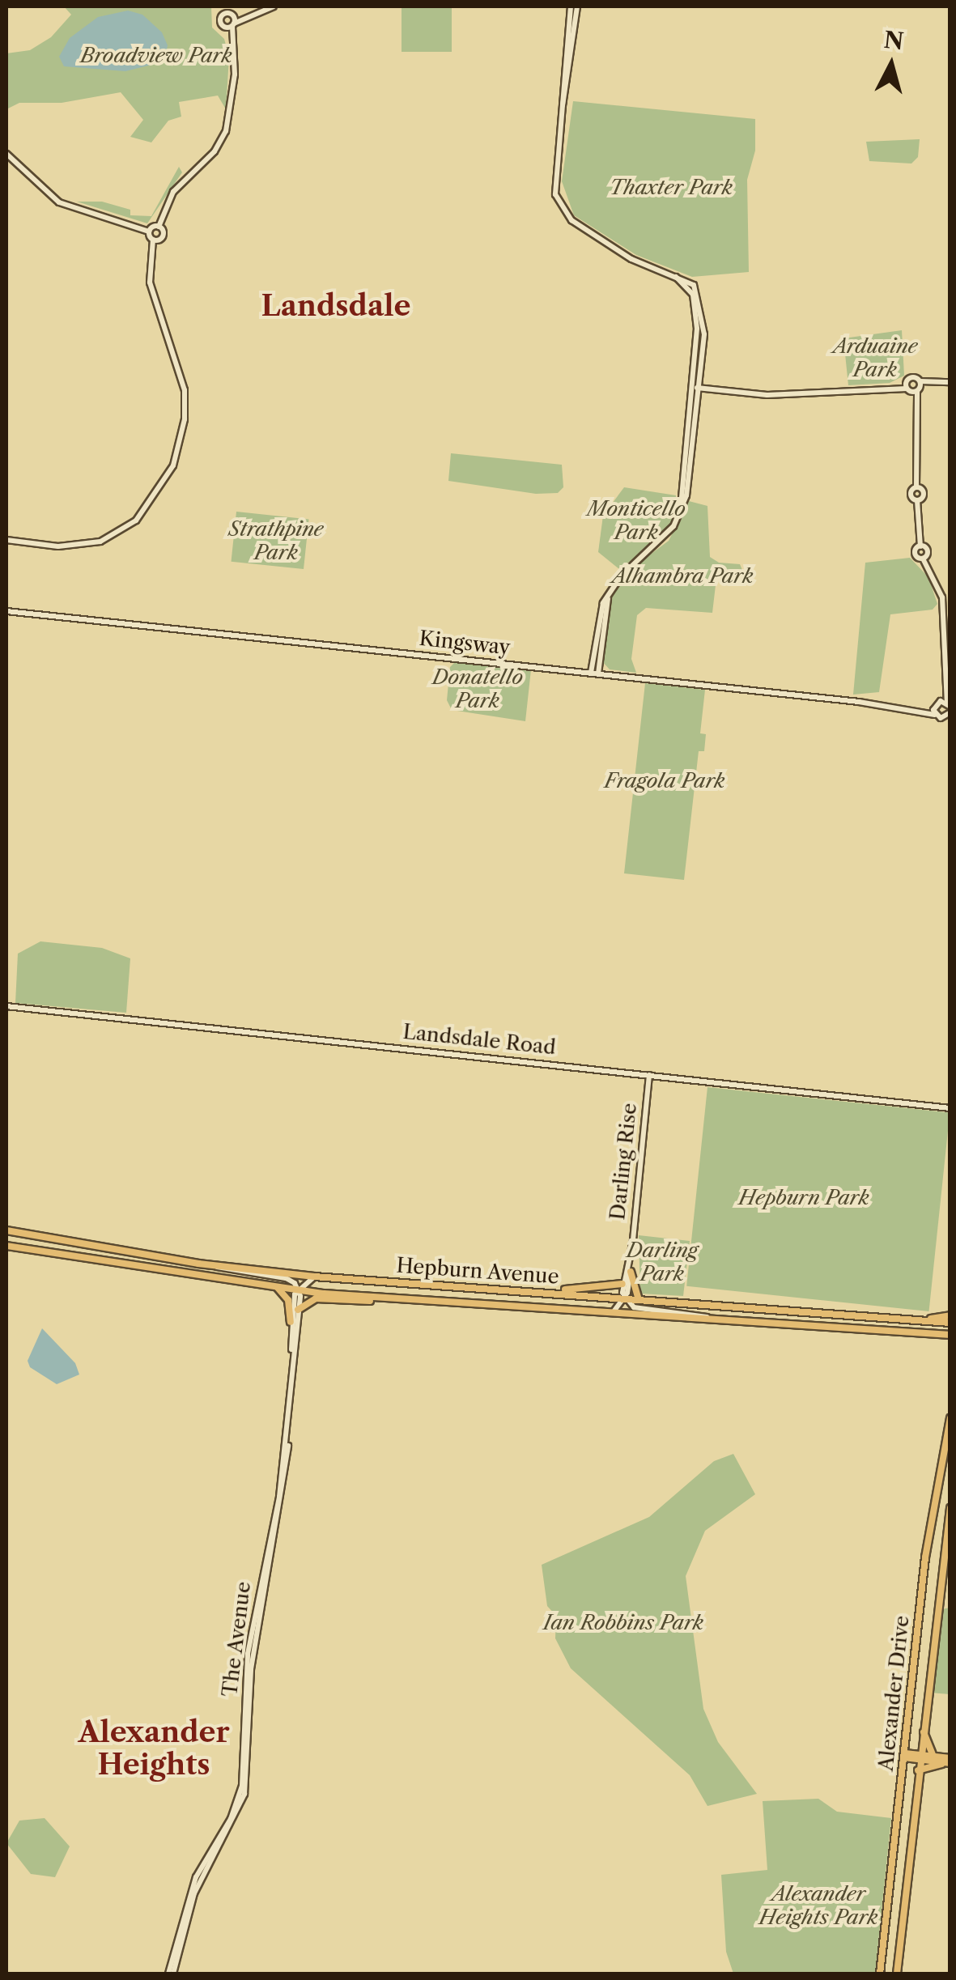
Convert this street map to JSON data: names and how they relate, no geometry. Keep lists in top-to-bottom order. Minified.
{"streets":{"main road":["Hepburn Avenue","Alexander Drive"],"street":["Kingsway","Landsdale Road","Darling Rise","The Avenue"]},"crossings":[["Landsdale Road","Darling Rise"],["Darling Rise","Hepburn Avenue"],["Hepburn Avenue","The Avenue"]],"districts":["Landsdale","Alexander Heights"],"parks":["Broadview Park","Thaxter Park","Arduaine Park","Monticello Park","Strathpine Park","Alhambra Park","Donatello Park","Fragola Park","Hepburn Park","Darling Park","Ian Robbins Park","Alexander Heights Park"],"north":"top"}
